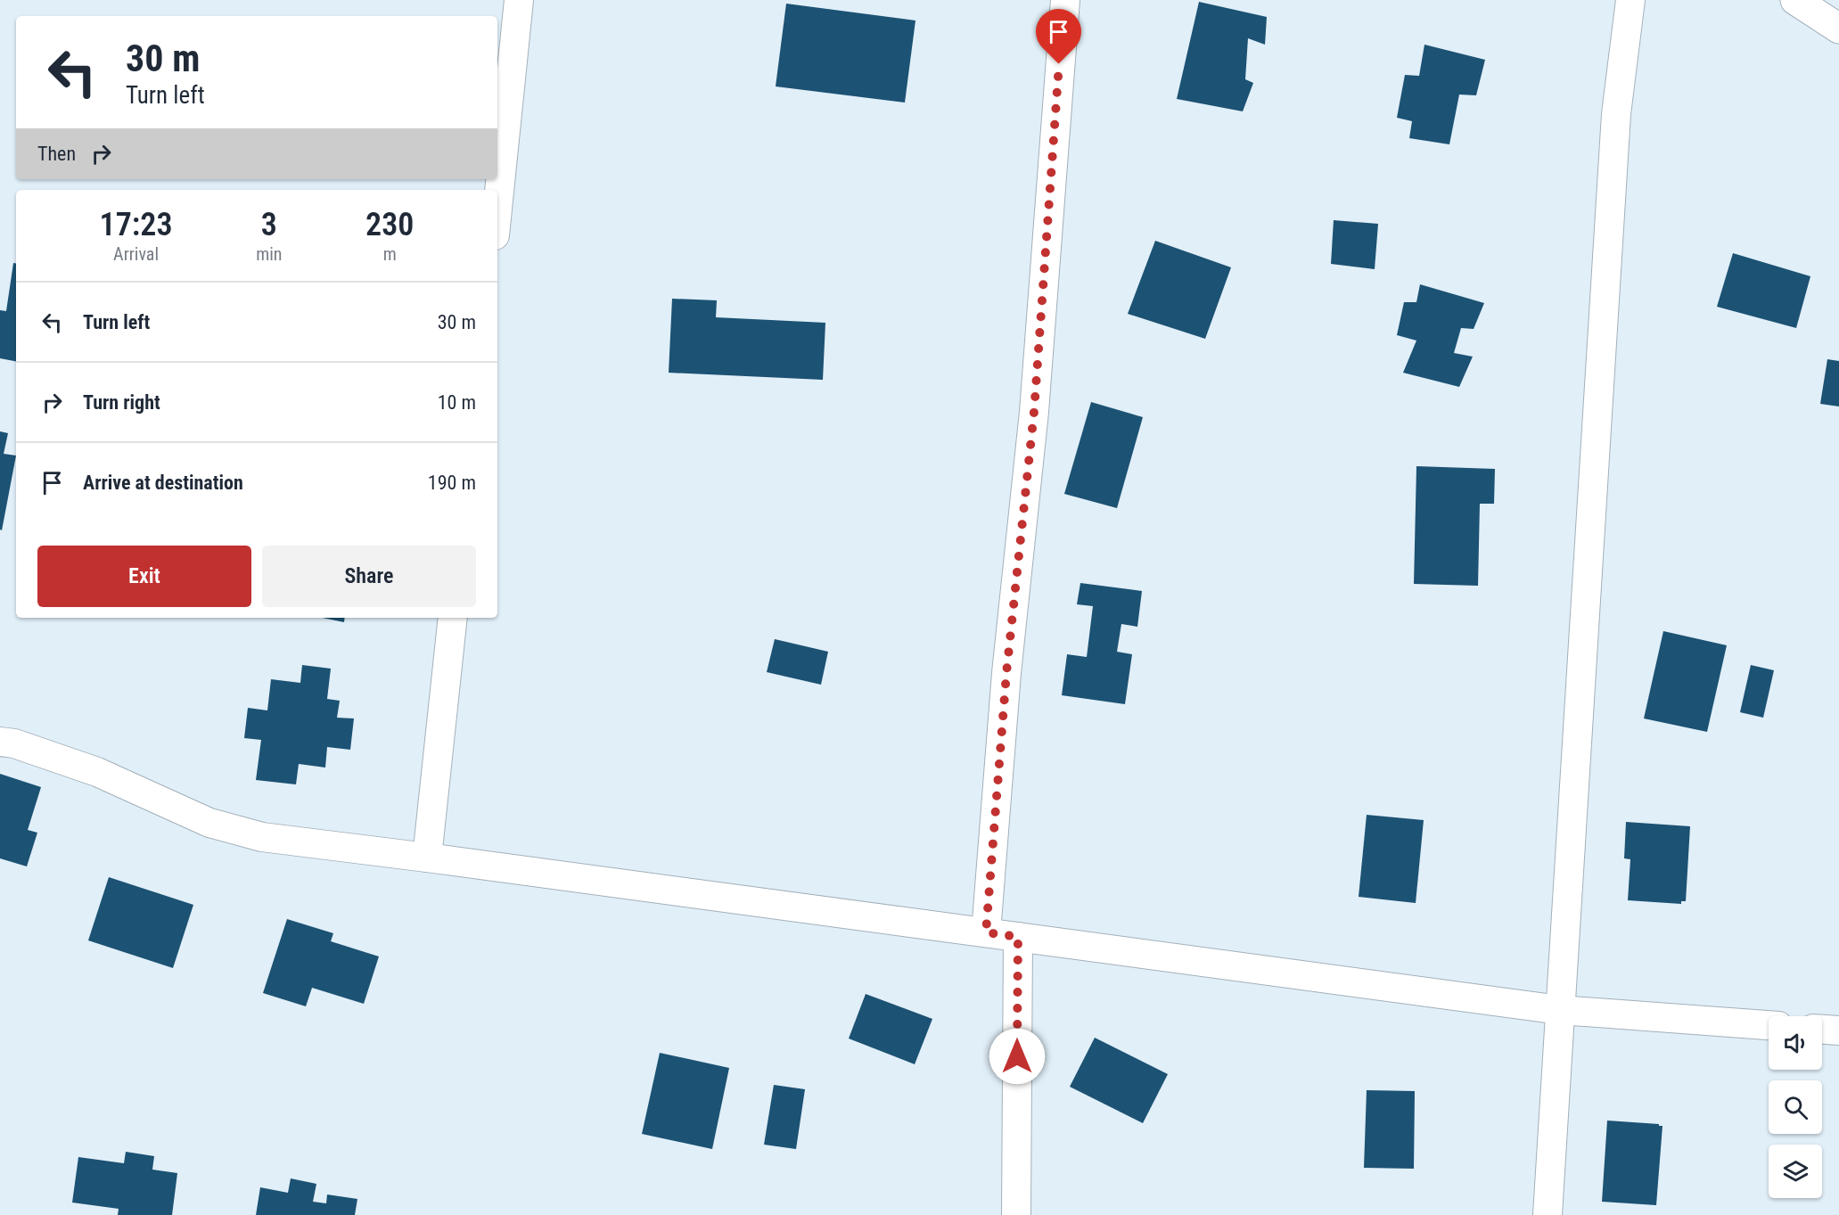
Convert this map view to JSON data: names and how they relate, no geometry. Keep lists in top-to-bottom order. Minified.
{"page":{"turn":["30 m","Turn left"],"then":"Then","eta":["17:23","Arrival","3","min","230","m"],"list":[{"name":"Turn left","value":"30 m"},{"name":"Turn right","value":"10 m"},{"name":"Arrive at destination","value":"190 m"}],"buttons":["Exit","Share"]}}
